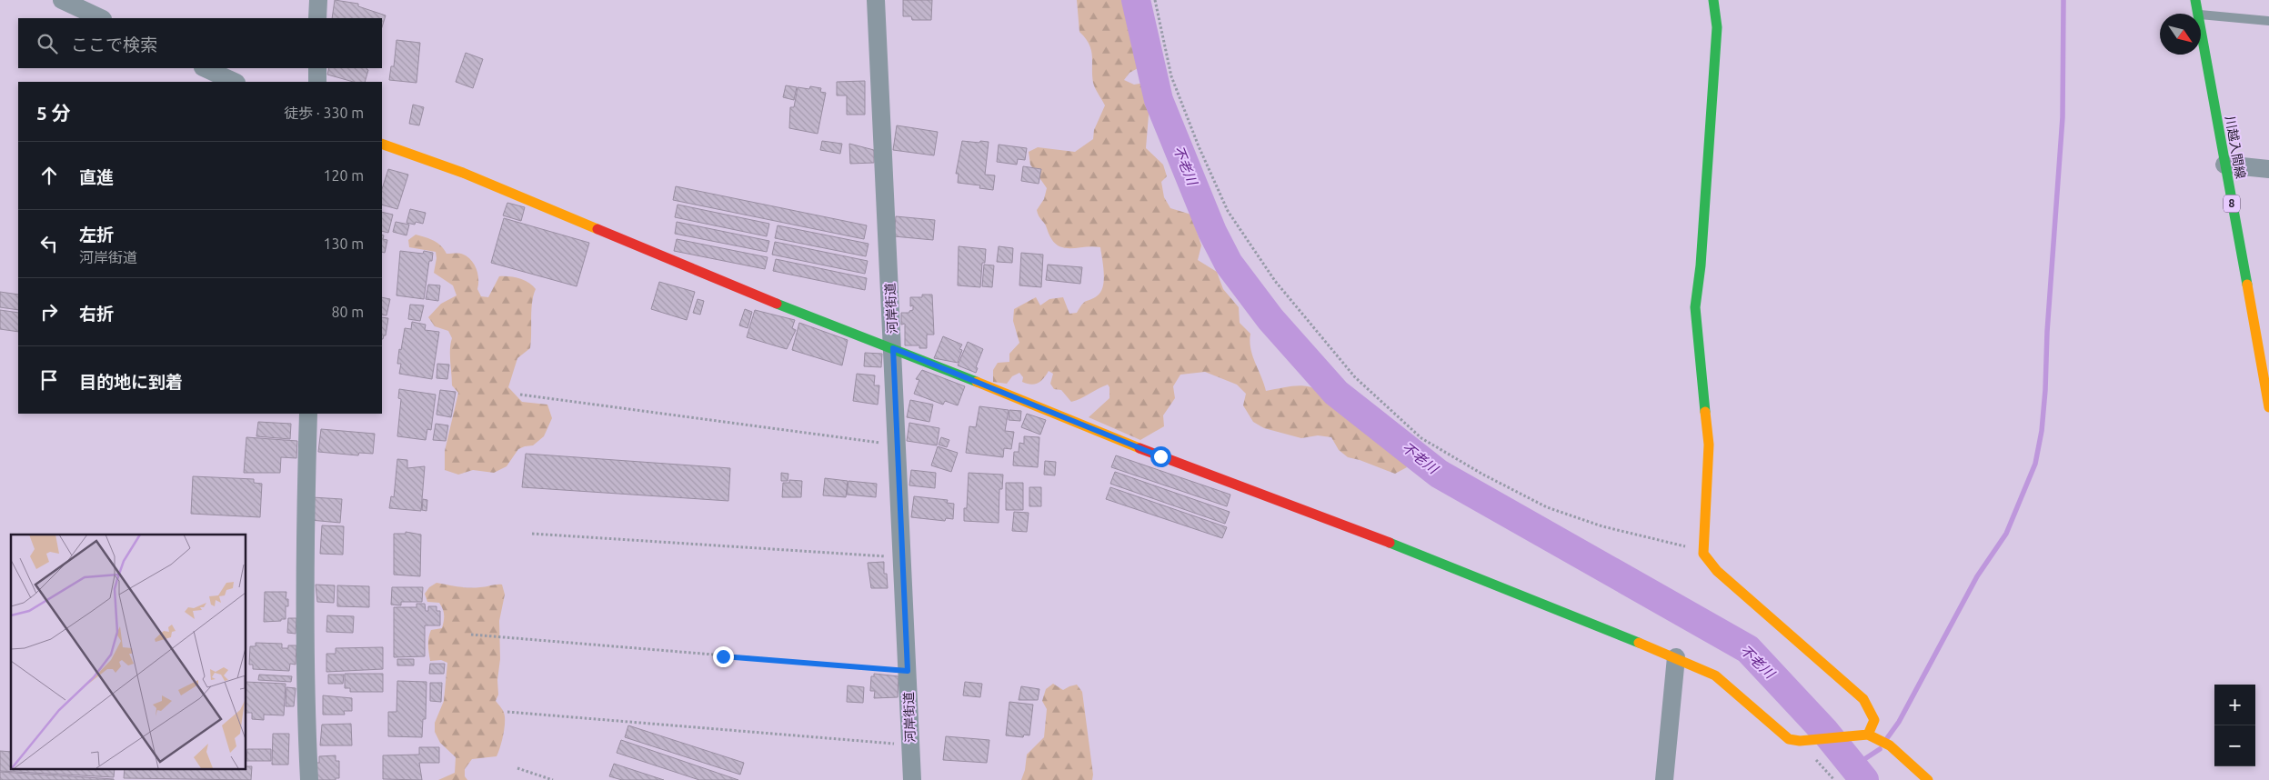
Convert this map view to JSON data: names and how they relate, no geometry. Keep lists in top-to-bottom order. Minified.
{"streets":{"street":["川越入間線","8","河岸街道"]},"water":["不老川"],"north":"bottom right","page":{"search":"ここで検索","heading":["5 分","徒歩 · 330 m"],"list":[["直進","120 m"],["左折","河岸街道","130 m"],["右折","80 m"],"目的地に到着"],"map_buttons":["+","−"]}}
